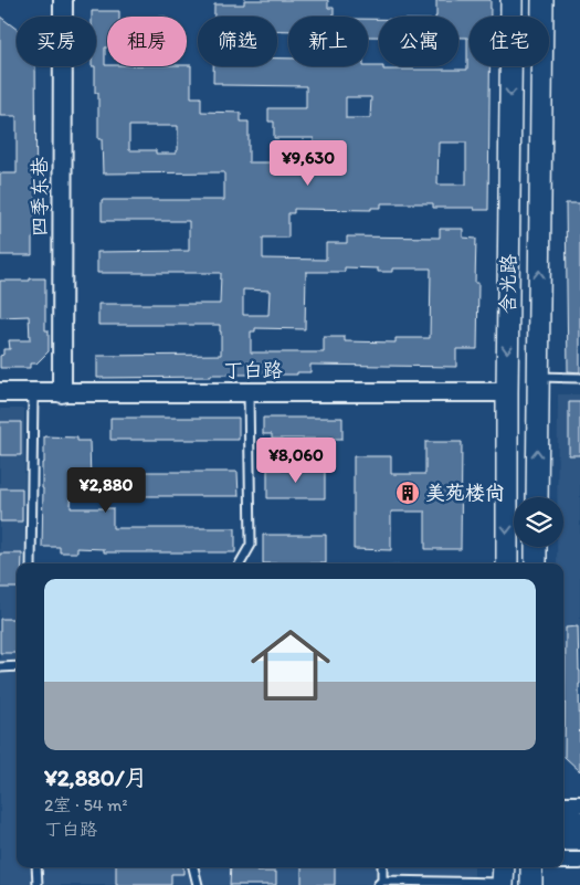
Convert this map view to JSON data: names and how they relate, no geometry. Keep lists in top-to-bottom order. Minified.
{"streets":{"main road":["含光路"],"street":["四季东巷","丁白路"]},"crossings":[["四季东巷","丁白路"],["含光路","丁白路"]],"places":{"building":["美苑楼尚"]},"page":{"chip":["买房","租房","筛选","新上","公寓","住宅"],"price":["¥9,630","¥8,060","¥2,880"],"list":[{"name":"¥2,880/月","note":"2室 · 54 m² · 丁白路"}]}}
